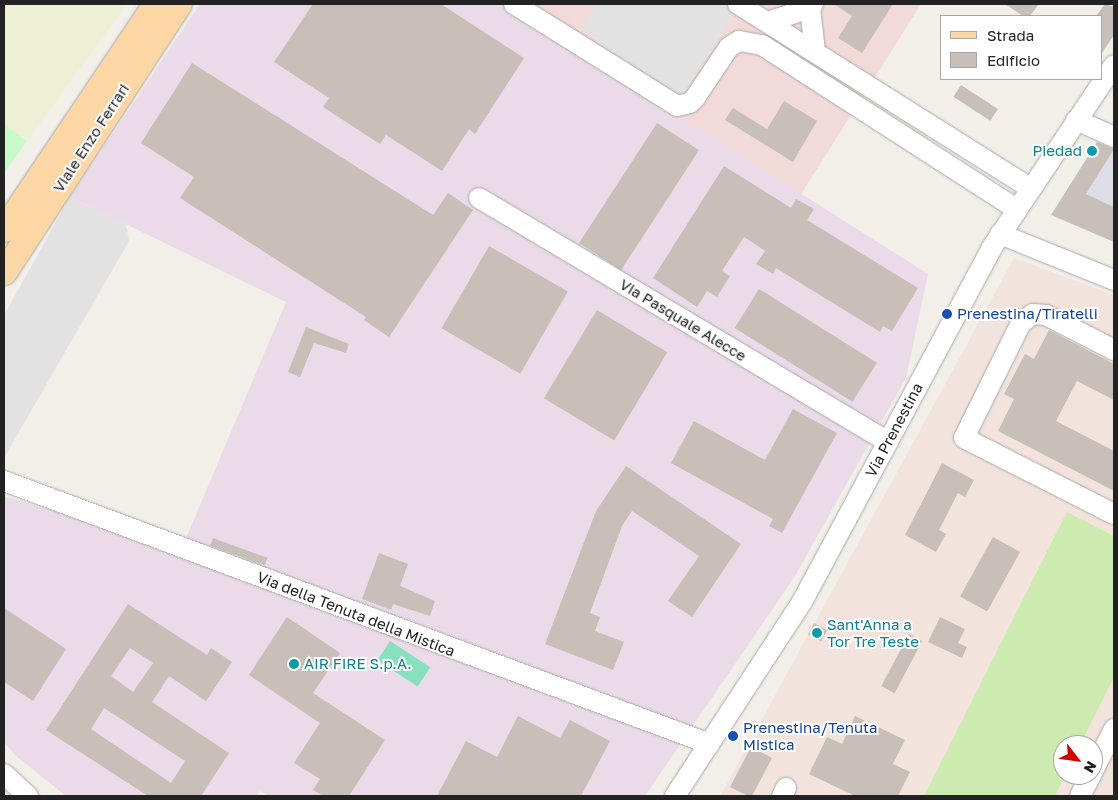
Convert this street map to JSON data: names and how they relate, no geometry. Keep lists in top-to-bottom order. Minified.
{"streets":{"main road":["Viale Enzo Ferrari"],"street":["Via Pasquale Alecce","Via Prenestina","Via della Tenuta della Mistica"]},"crossings":[["Via Pasquale Alecce","Via Prenestina"],["Via Prenestina","Via della Tenuta della Mistica"]],"places":["Piedad","Prenestina/Tiratelli","Sant'Anna a Tor Tre Teste","AIR FIRE S.p.A.","Prenestina/Tenuta Mistica"],"legend":["Strada","Edificio"],"north":"bottom right"}
